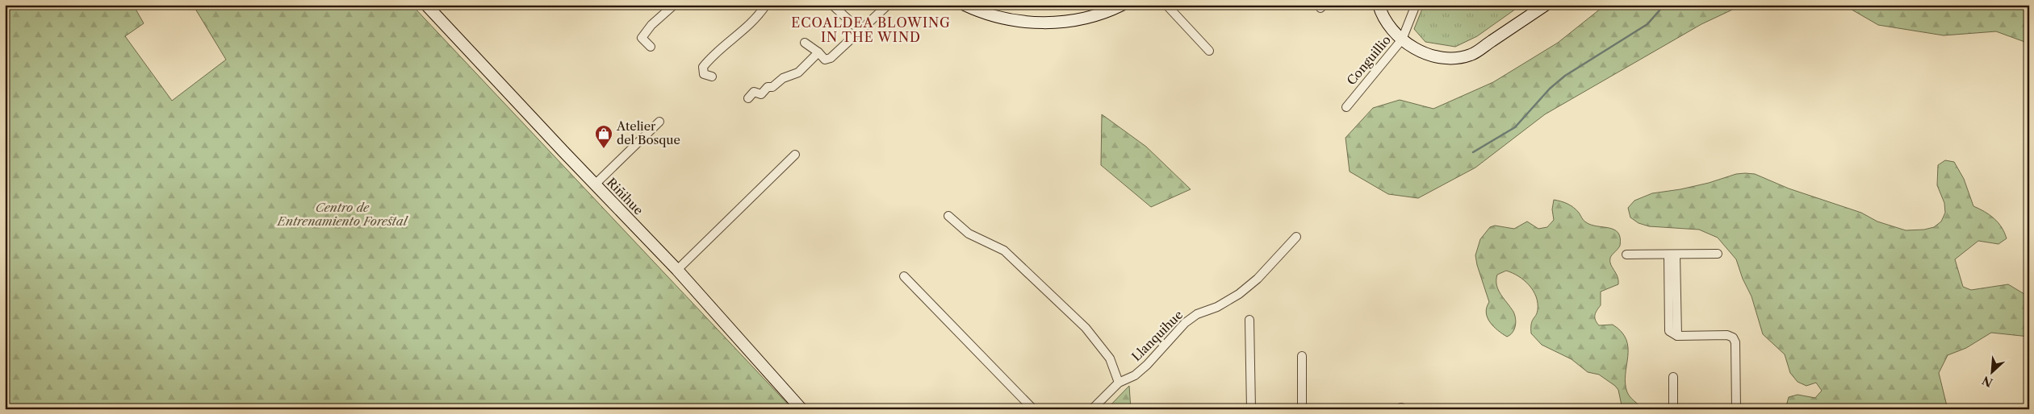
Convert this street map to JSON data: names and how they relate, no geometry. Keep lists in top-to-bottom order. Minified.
{"streets":{"street":["Conguillio","Riñihue","Llanquihue"]},"districts":["ECOALDEA BLOWING IN THE WIND"],"parks":["Centro de Entrenamiento Forestal"],"places":{"shop":["Atelier del Bosque"]},"north":"bottom left"}
